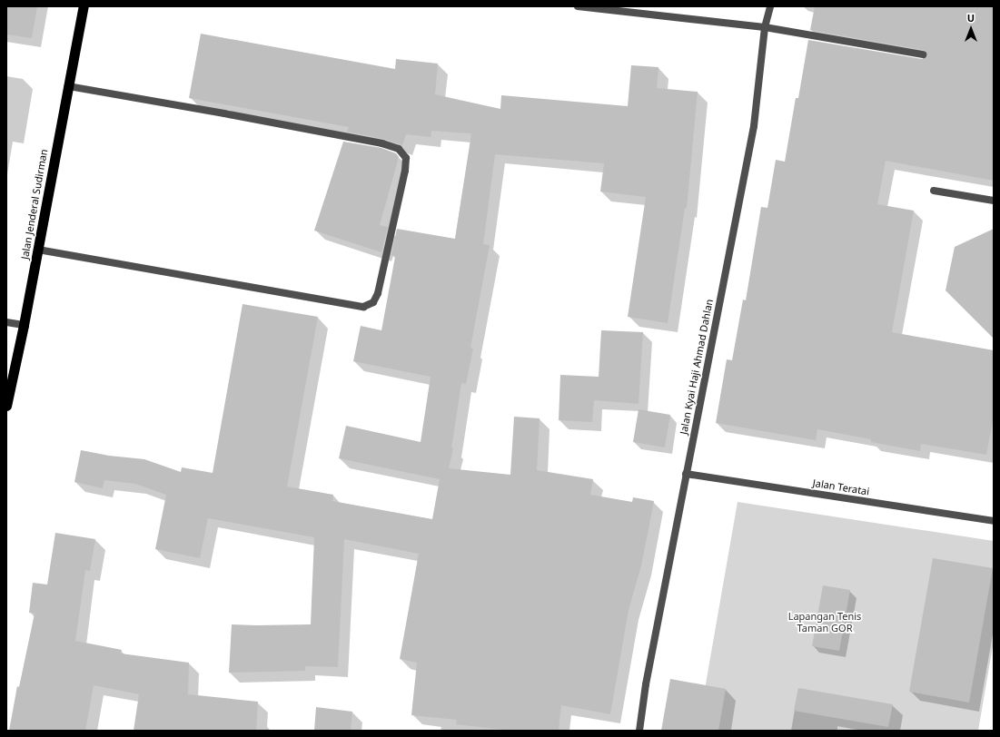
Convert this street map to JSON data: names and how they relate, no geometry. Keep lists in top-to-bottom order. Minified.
{"streets":{"highway":["Jalan Jenderal Sudirman"],"street":["Jalan Kyai Haji Ahmad Dahlan","Jalan Teratai"]},"crossings":[["Jalan Kyai Haji Ahmad Dahlan","Jalan Teratai"]],"parks":["Lapangan Tenis Taman GOR"],"north":"top"}
